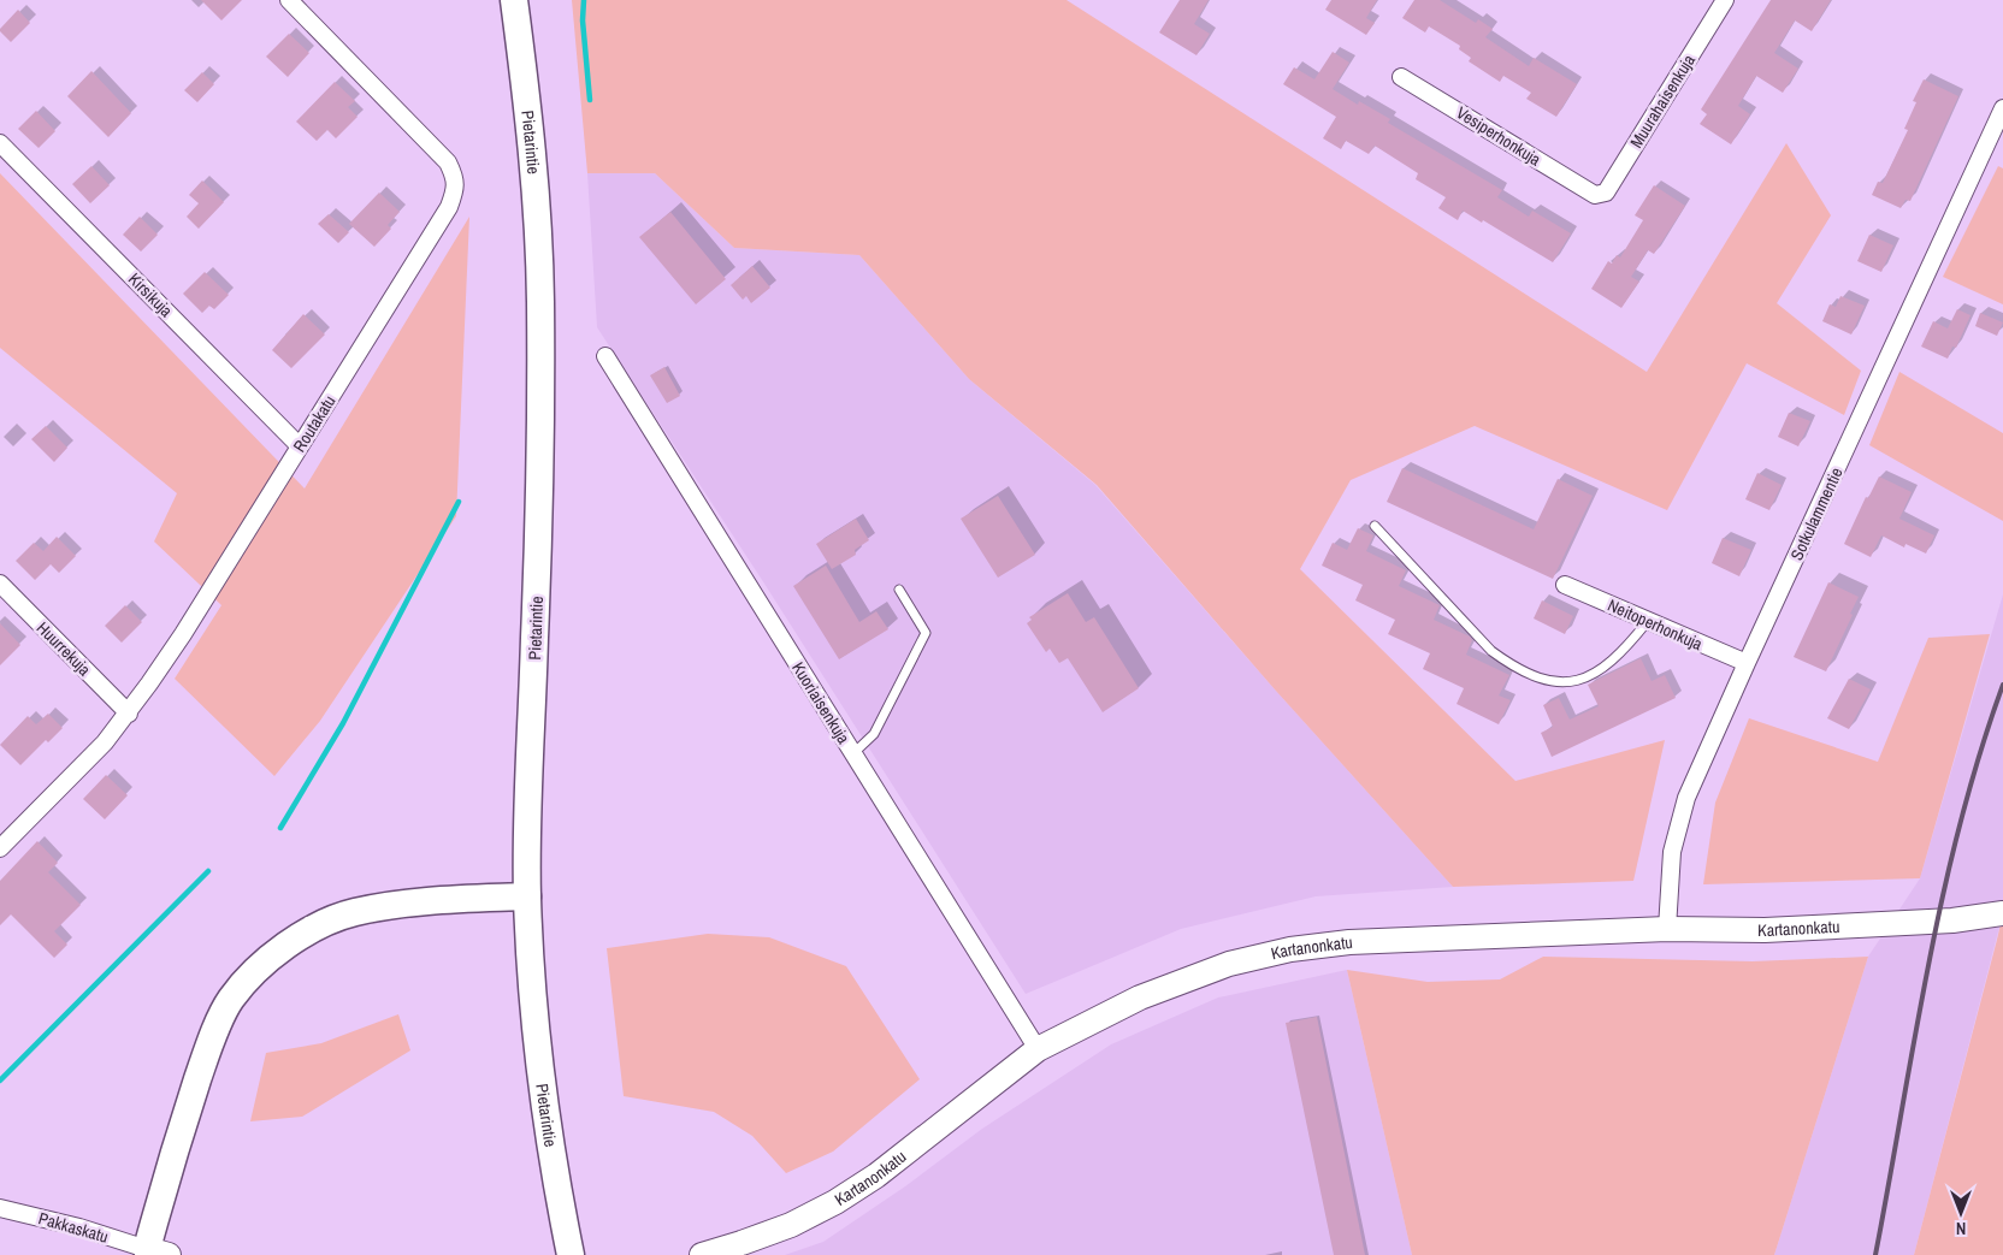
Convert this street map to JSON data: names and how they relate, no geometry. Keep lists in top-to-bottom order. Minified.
{"streets":{"main road":["Pietarintie","Kartanonkatu"],"street":["Muurahaisenkuja","Vesiperhonkuja","Kirsikuja","Routakatu","Sotkulammentie","Neitoperhonkuja","Huurrekuja","Kuoriaisenkuja","Pakkaskatu"]},"crossings":[["Muurahaisenkuja","Vesiperhonkuja"],["Kirsikuja","Routakatu"],["Routakatu","Huurrekuja"],["Sotkulammentie","Neitoperhonkuja"],["Sotkulammentie","Kartanonkatu"],["Kuoriaisenkuja","Kartanonkatu"]],"north":"bottom"}
